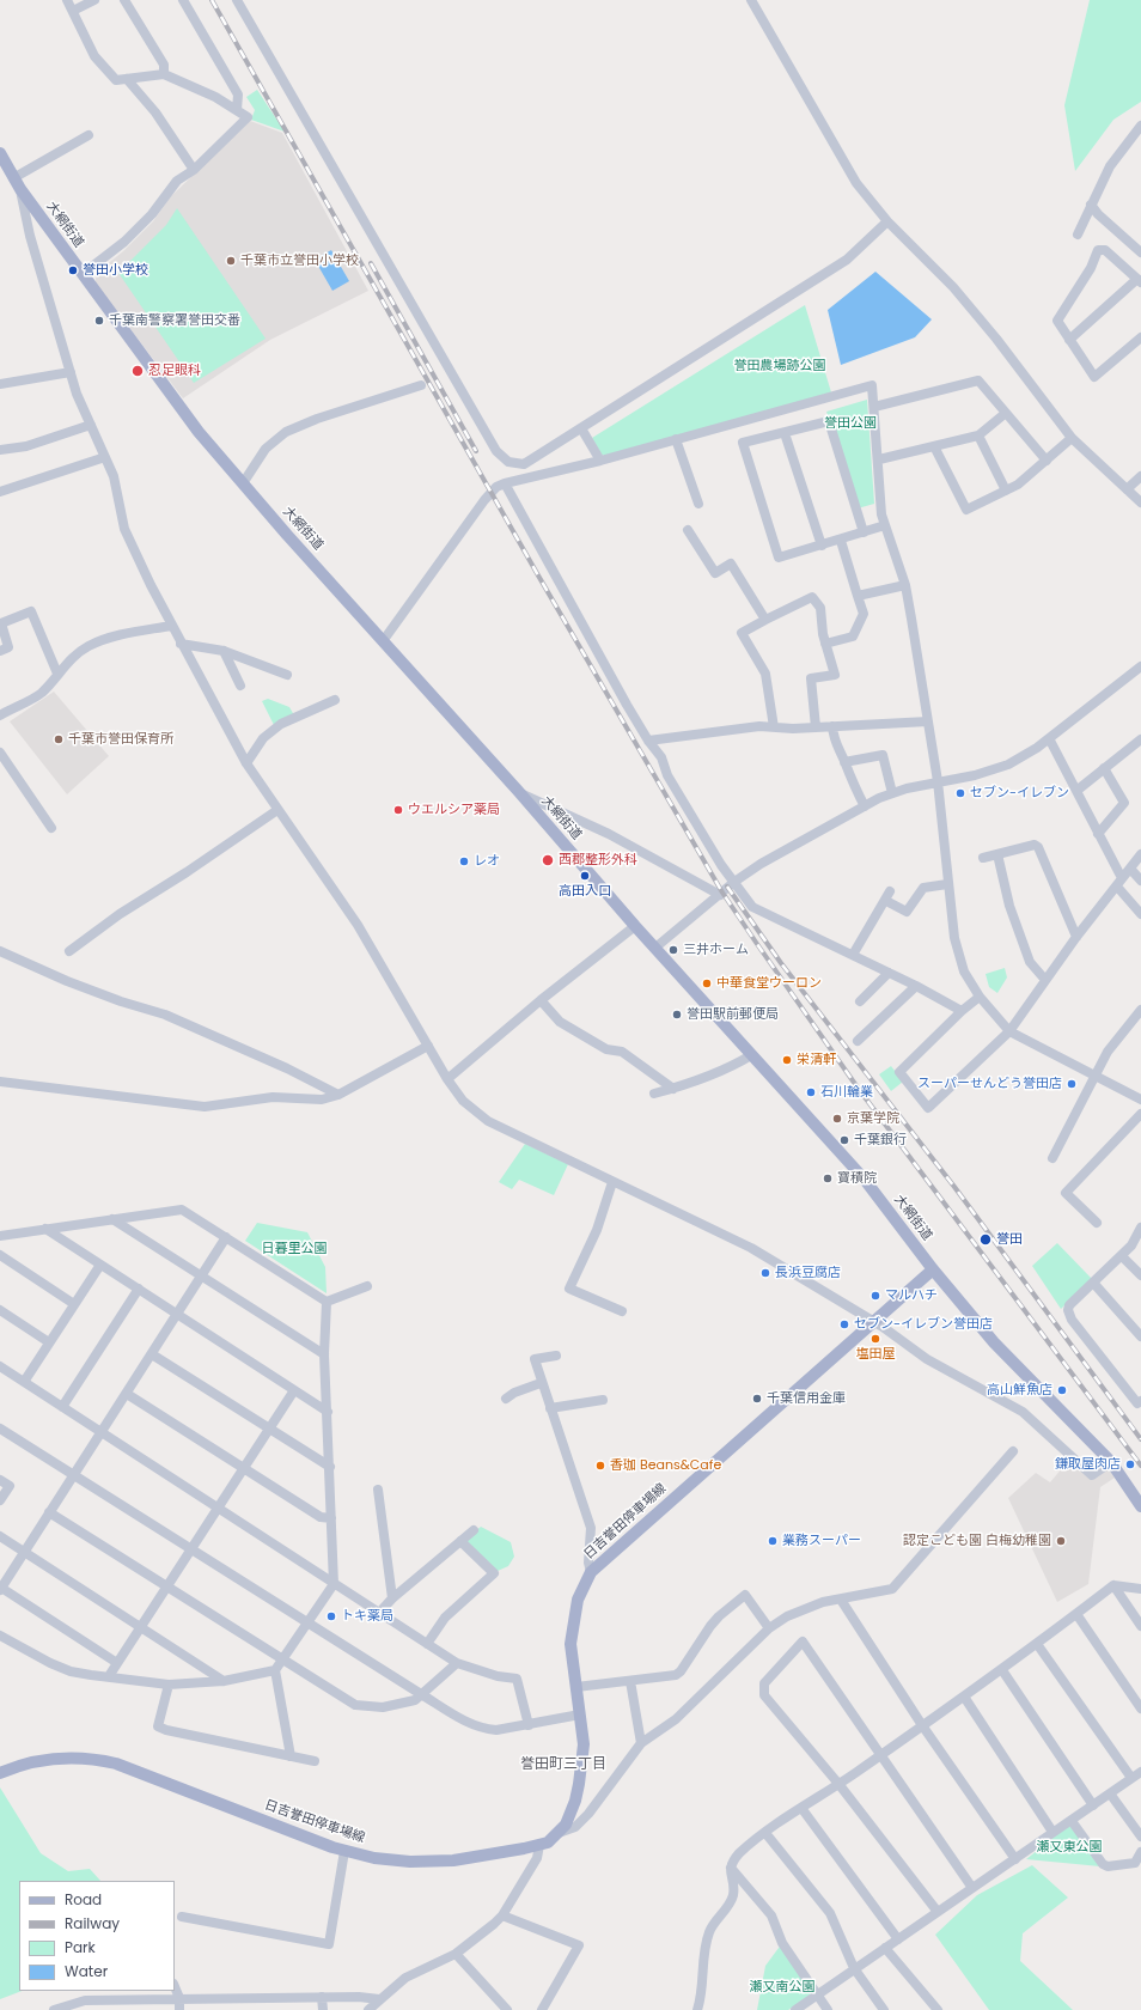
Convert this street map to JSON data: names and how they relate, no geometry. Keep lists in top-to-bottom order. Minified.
{"streets":{"main road":["大網街道","日吉誉田停車場線"]},"crossings":[["大網街道","日吉誉田停車場線"]],"districts":["誉田町三丁目"],"parks":["誉田農場跡公園","誉田公園","日暮里公園","瀬又東公園","瀬又南公園"],"places":["千葉市立誉田小学校","誉田小学校","千葉南警察署誉田交番","忍足眼科","千葉市誉田保育所","セブン-イレブン","ウエルシア薬局","西郡整形外科","レオ","高田入口","三井ホーム","中華食堂ウーロン","誉田駅前郵便局","栄清軒","スーパーせんどう誉田店","石川輪業","京葉学院","千葉銀行","寶積院","誉田","長浜豆腐店","マルハチ","セブン-イレブン誉田店","塩田屋","高山鮮魚店","千葉信用金庫","鎌取屋肉店","香珈 Beans&Cafe","業務スーパー","認定こども園 白梅幼稚園","トキ薬局"],"legend":["Road","Railway","Park","Water"]}
